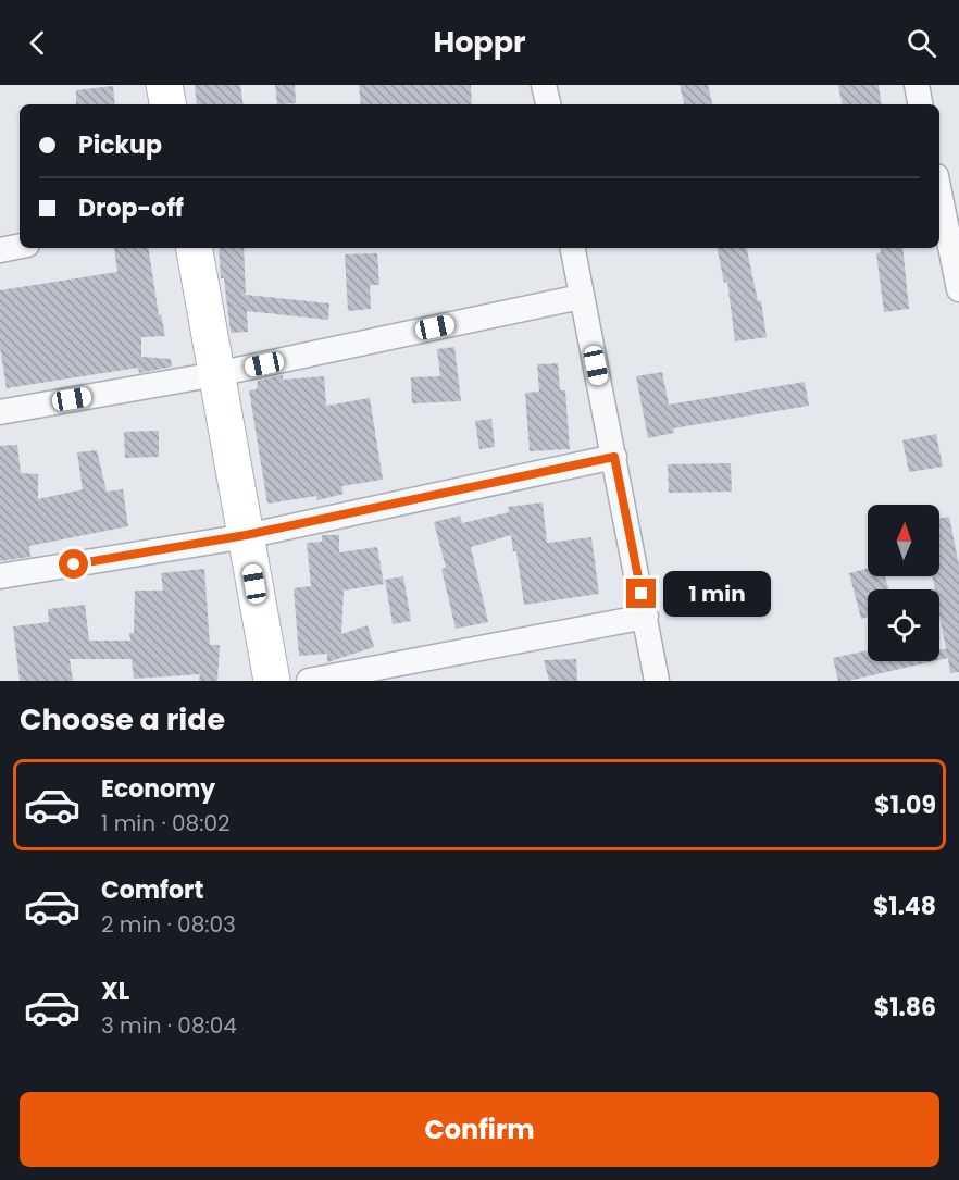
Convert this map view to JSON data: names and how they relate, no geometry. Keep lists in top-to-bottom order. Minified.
{"north":"top","page":{"header":"Hoppr","banner":["Pickup","Drop-off"],"bubble":"1 min","heading":"Choose a ride","list":[{"name":"Economy","note":"1 min · 08:02","value":"$1.09"},{"name":"Comfort","note":"2 min · 08:03","value":"$1.48"},{"name":"XL","note":"3 min · 08:04","value":"$1.86"}],"buttons":"Confirm"}}
